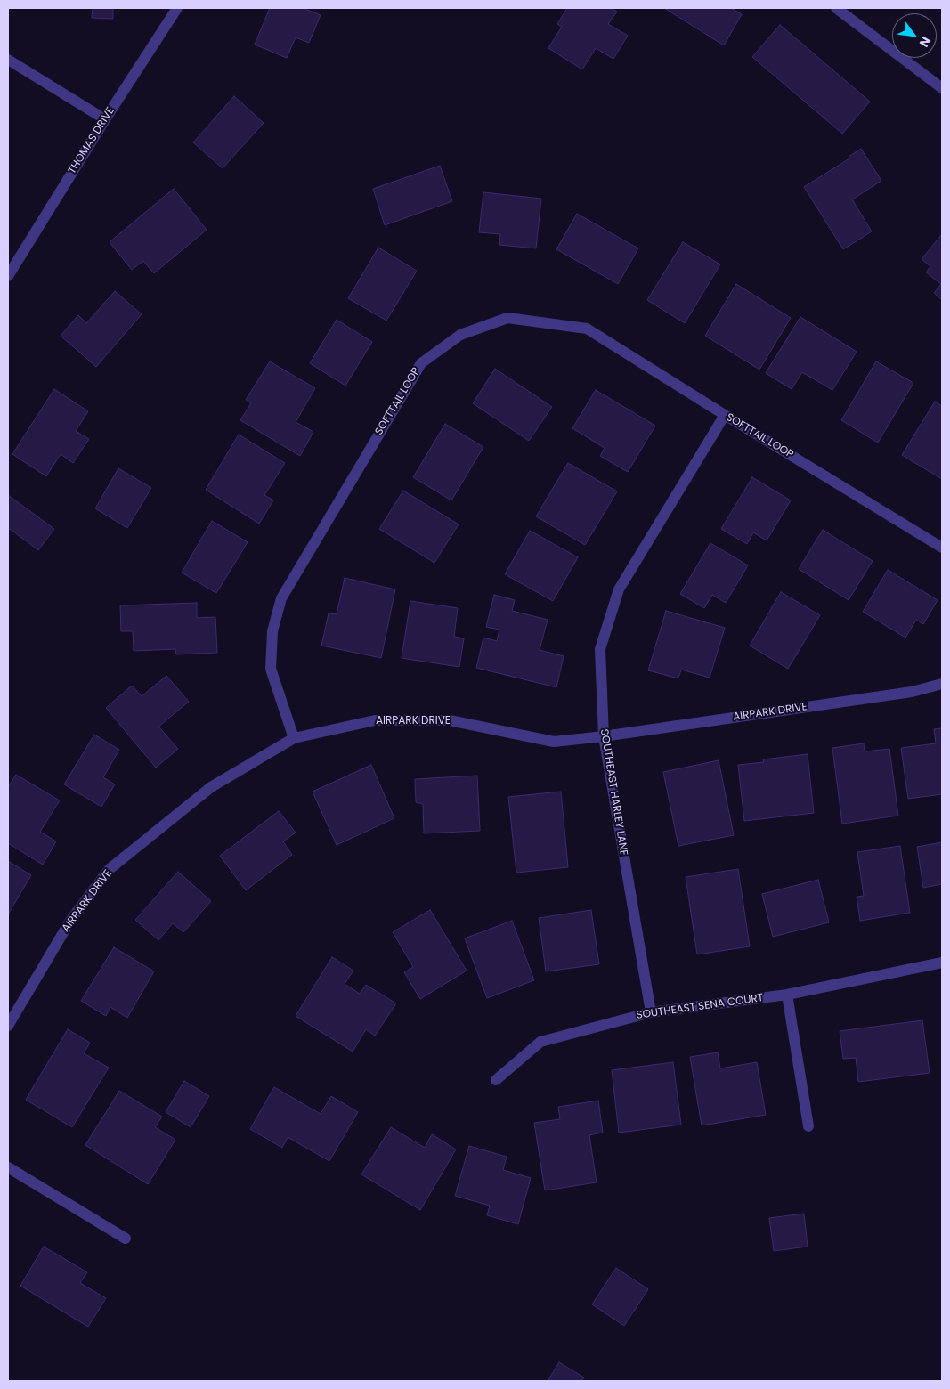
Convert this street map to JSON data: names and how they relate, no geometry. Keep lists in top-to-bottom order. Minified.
{"streets":{"street":["THOMAS DRIVE","SOFTTAIL LOOP","AIRPARK DRIVE","SOUTHEAST HARLEY LANE","SOUTHEAST SENA COURT"]},"crossings":[["SOFTTAIL LOOP","AIRPARK DRIVE"],["SOFTTAIL LOOP","SOUTHEAST HARLEY LANE"],["AIRPARK DRIVE","SOUTHEAST HARLEY LANE"],["SOUTHEAST HARLEY LANE","SOUTHEAST SENA COURT"]],"north":"bottom right"}
